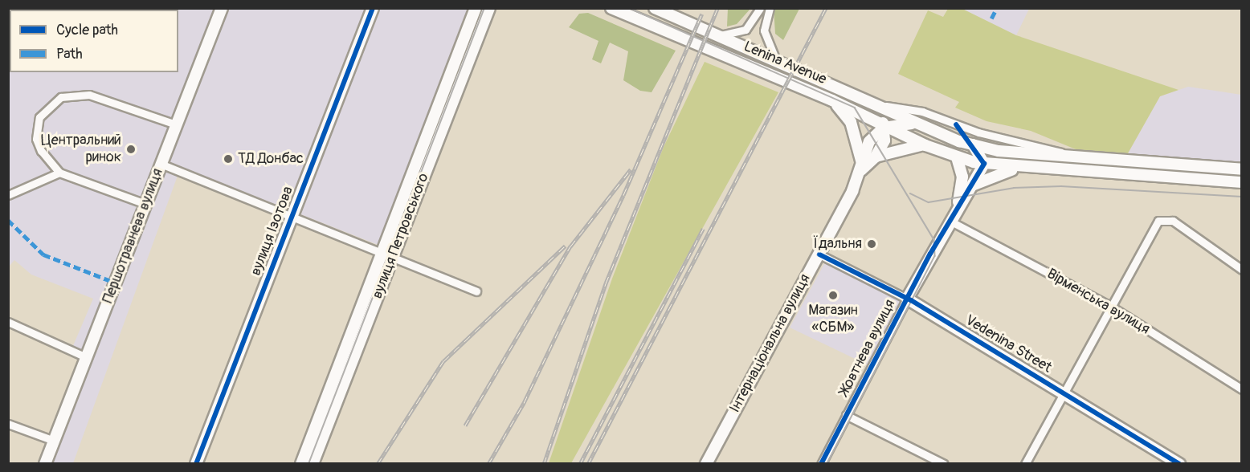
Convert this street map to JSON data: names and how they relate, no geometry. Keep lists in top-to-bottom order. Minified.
{"streets":{"main road":["Lenina Avenue","вулиця Ізотова","Першотравнева вулиця","вулиця Петровського","Інтернаціональна вулиця","Vedenina Street","Жовтнева вулиця"],"street":["Вірменська вулиця"]},"crossings":[["Lenina Avenue","Інтернаціональна вулиця"],["Lenina Avenue","Жовтнева вулиця"],["Вірменська вулиця","Жовтнева вулиця"],["Інтернаціональна вулиця","Vedenina Street"],["Vedenina Street","Жовтнева вулиця"]],"places":["Центральний ринок","ТД Донбас","Їдальня","Магазин «СБМ»"],"legend":["Cycle path","Path"]}
